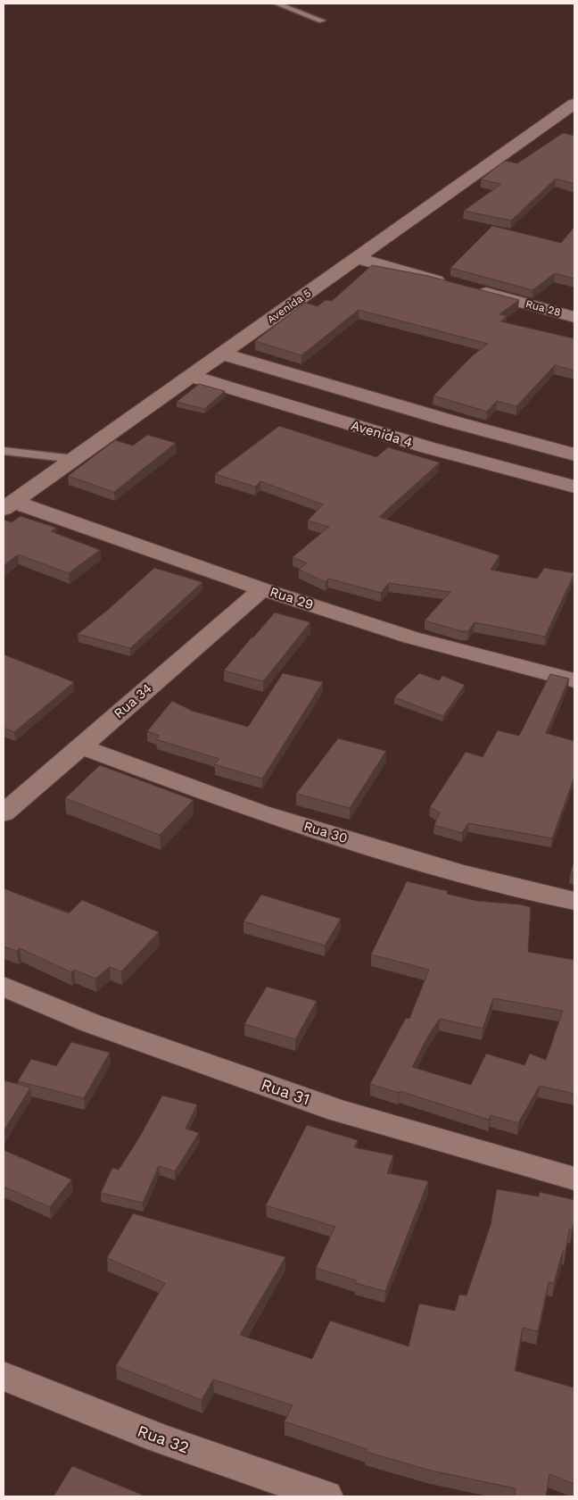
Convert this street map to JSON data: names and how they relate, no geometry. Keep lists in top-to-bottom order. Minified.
{"streets":{"street":["Avenida 5","Rua 28","Avenida 4","Rua 29","Rua 34","Rua 30","Rua 31","Rua 32"]},"crossings":[["Avenida 5","Avenida 4"],["Avenida 5","Rua 29"],["Rua 29","Rua 34"],["Rua 34","Rua 30"]]}
